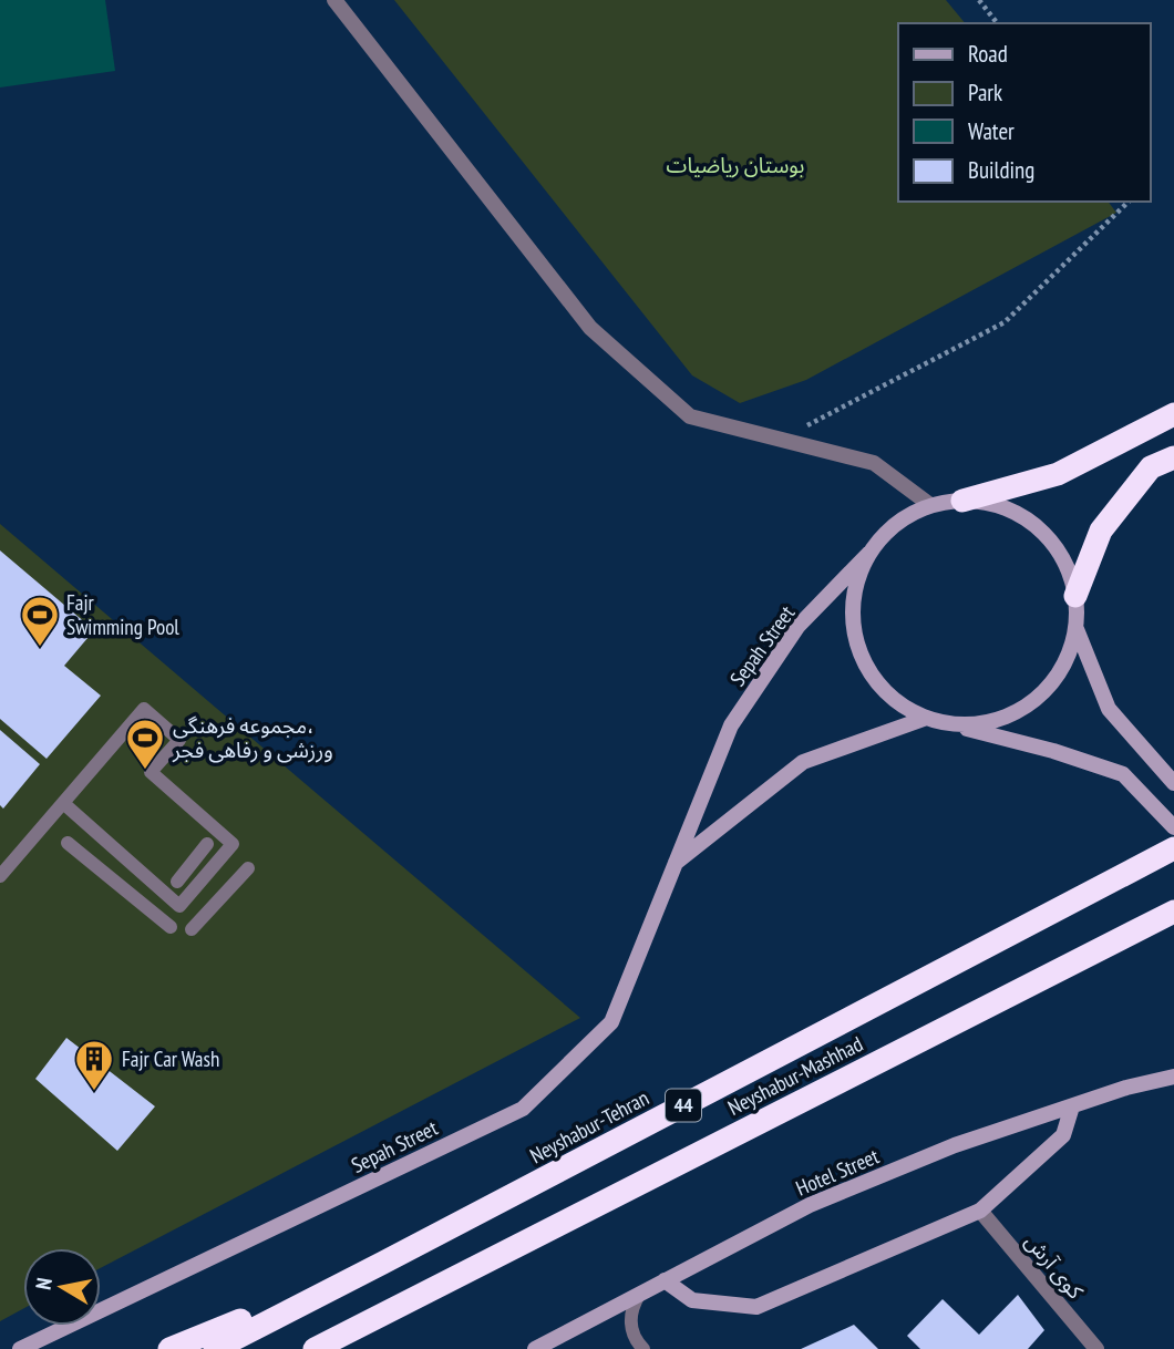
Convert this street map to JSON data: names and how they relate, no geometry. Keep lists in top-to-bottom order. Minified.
{"streets":{"highway":["Neyshabur-Mashhad","44","Neyshabur-Tehran"],"main road":["Sepah Street","Hotel Street"],"street":["کوی آرش"]},"parks":["بوستان ریاضیات"],"places":{"sports":["Fajr Swimming Pool","مجموعه فرهنگی، ورزشی و رفاهی فجر"],"building":["Fajr Car Wash"]},"legend":["Road","Park","Water","Building"],"north":"left"}
